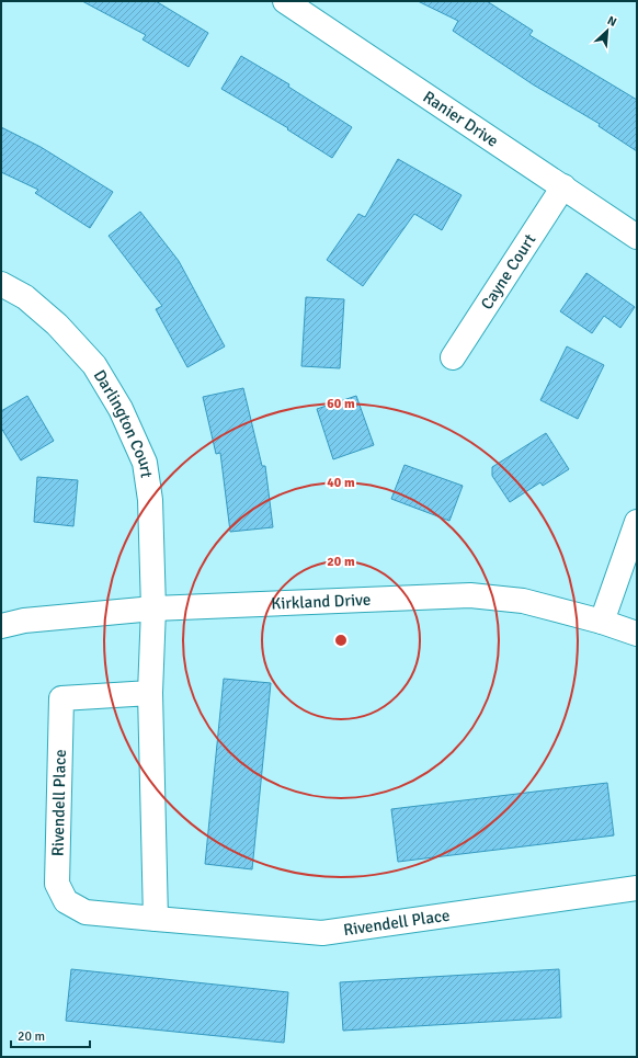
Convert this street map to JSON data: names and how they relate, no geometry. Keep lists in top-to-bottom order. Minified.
{"streets":{"street":["Ranier Drive","Cayne Court","Darlington Court","Kirkland Drive","Rivendell Place"]},"crossings":[["Ranier Drive","Cayne Court"],["Darlington Court","Kirkland Drive"]],"scale_bar":"20 m","north":"top right","rings":["60 m","40 m","20 m"]}
